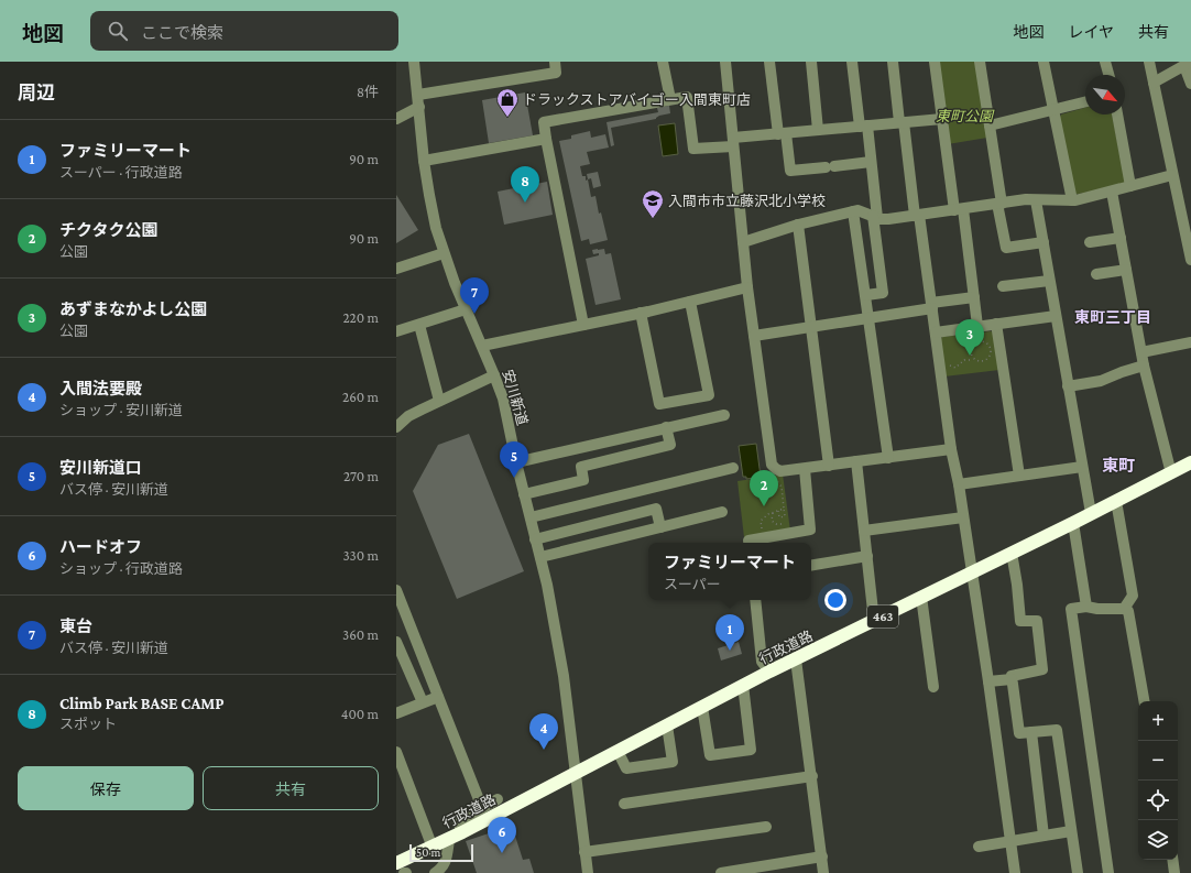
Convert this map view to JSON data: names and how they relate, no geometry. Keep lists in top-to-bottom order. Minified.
{"streets":{"highway":["463","行政道路"],"street":["安川新道"]},"crossings":[["安川新道","行政道路"]],"districts":["東町三丁目","東町"],"parks":["東町公園"],"places":{"shop":["ドラックストアバイゴー入間東町店"],"school or university":["入間市市立藤沢北小学校"]},"scale_bar":"50 m","north":"bottom right","page":{"header":"地図","search":"ここで検索","nav":["地図","レイヤ","共有"],"heading":["周辺","8件"],"list":[{"mark":"1","name":"ファミリーマート","note":"スーパー · 行政道路","value":"90 m"},{"mark":"2","name":"チクタク公園","note":"公園","value":"90 m"},{"mark":"3","name":"あずまなかよし公園","note":"公園","value":"220 m"},{"mark":"4","name":"入間法要殿","note":"ショップ · 安川新道","value":"260 m"},{"mark":"5","name":"安川新道口","note":"バス停 · 安川新道","value":"270 m"},{"mark":"6","name":"ハードオフ","note":"ショップ · 行政道路","value":"330 m"},{"mark":"7","name":"東台","note":"バス停 · 安川新道","value":"360 m"},{"mark":"8","name":"Climb Park BASE CAMP","note":"スポット","value":"400 m"}],"pins":["8","7","3","5","2","1","4","6"],"popup":["ファミリーマート","スーパー"],"map_buttons":["+","−"],"buttons":["保存","共有"],"scale":"50 m"}}
